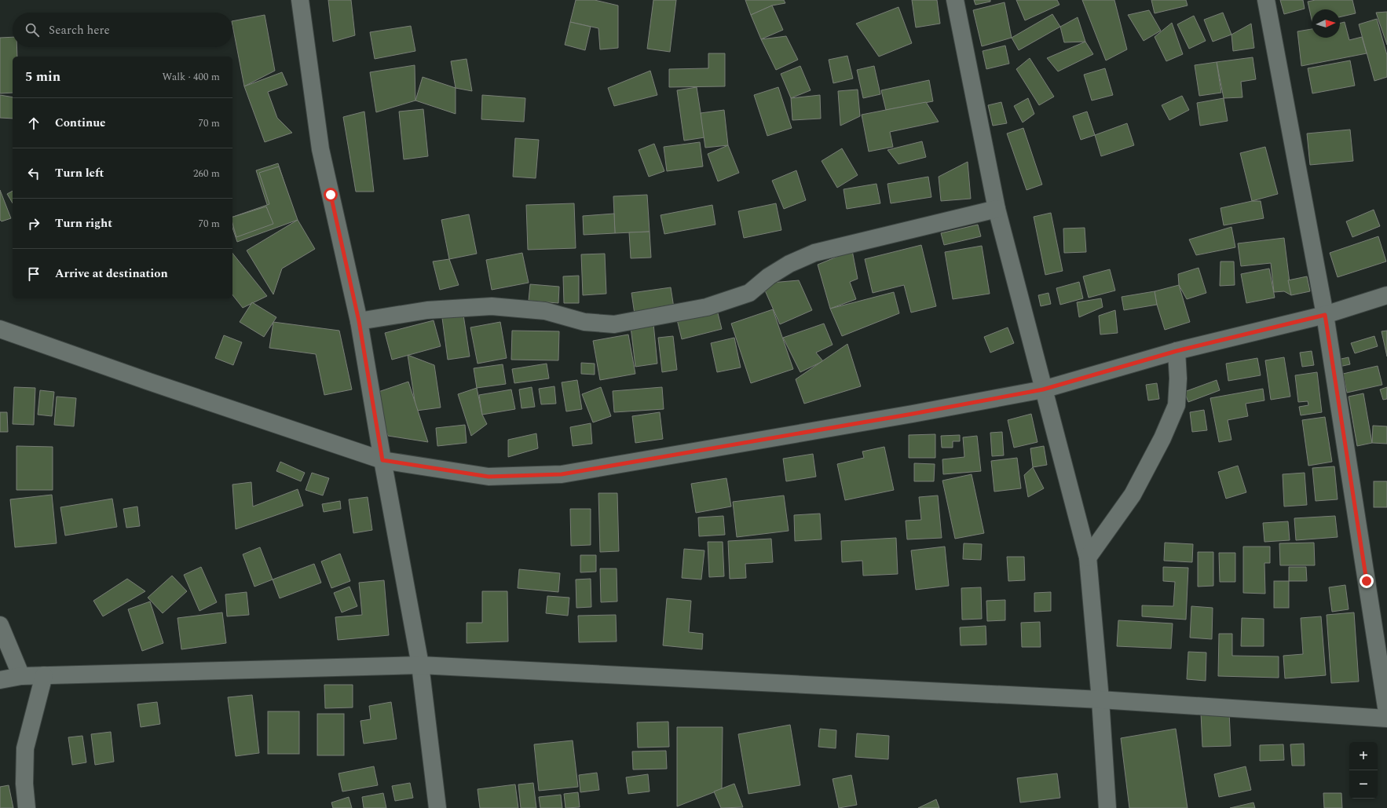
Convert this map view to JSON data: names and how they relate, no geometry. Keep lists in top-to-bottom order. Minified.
{"north":"right","page":{"search":"Search here","heading":["5 min","Walk · 400 m"],"list":[["Continue","70 m"],["Turn left","260 m"],["Turn right","70 m"],"Arrive at destination"],"map_buttons":["+","−"]}}
